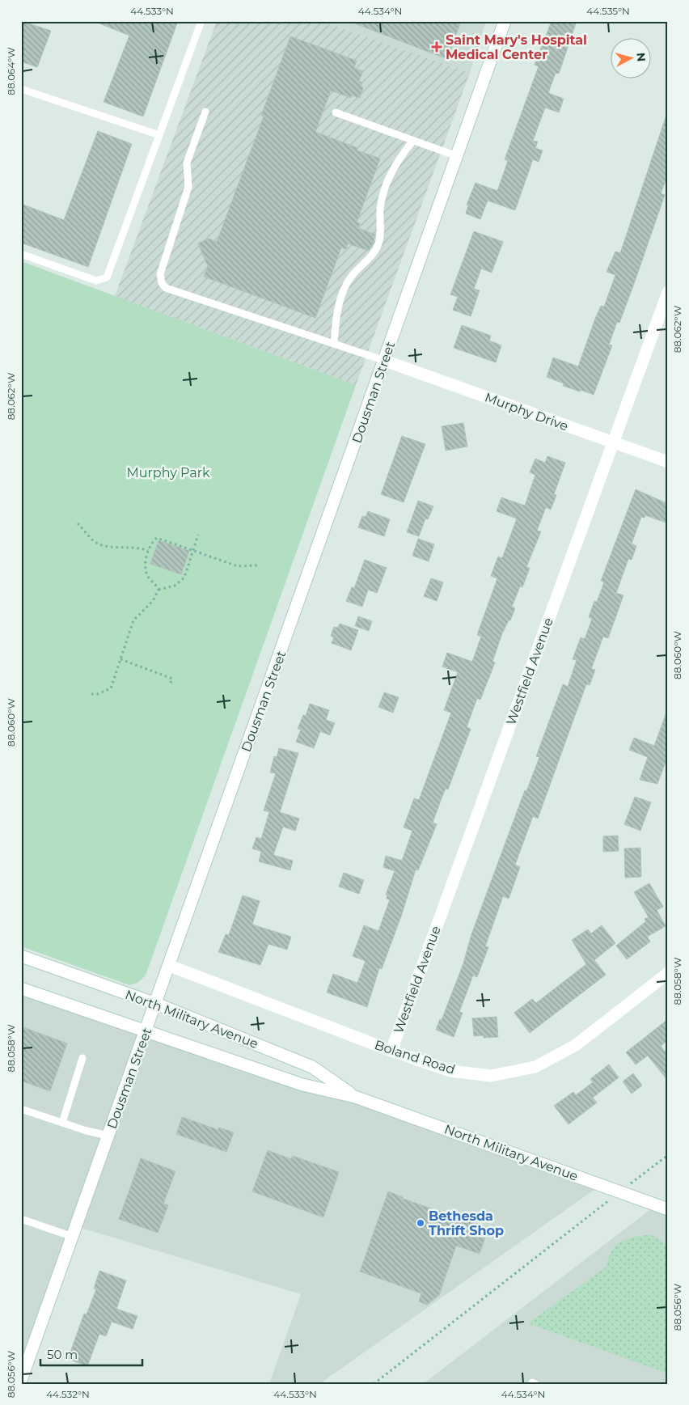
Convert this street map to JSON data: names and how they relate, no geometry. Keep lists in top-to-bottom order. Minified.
{"streets":{"street":["Dousman Street","Murphy Drive","Westfield Avenue","North Military Avenue","Boland Road"]},"crossings":[["Dousman Street","Murphy Drive"],["Dousman Street","North Military Avenue"],["Dousman Street","Boland Road"],["Murphy Drive","Westfield Avenue"],["Westfield Avenue","Boland Road"]],"parks":["Murphy Park"],"places":{"health":["Saint Mary's Hospital Medical Center"],"other":["Bethesda Thrift Shop"]},"scale_bar":"50 m","north":"right","coordinates":["44.533°N","44.534°N","44.535°N","88.064°W","88.062°W","88.060°W","88.058°W","88.056°W","44.532°N"]}
